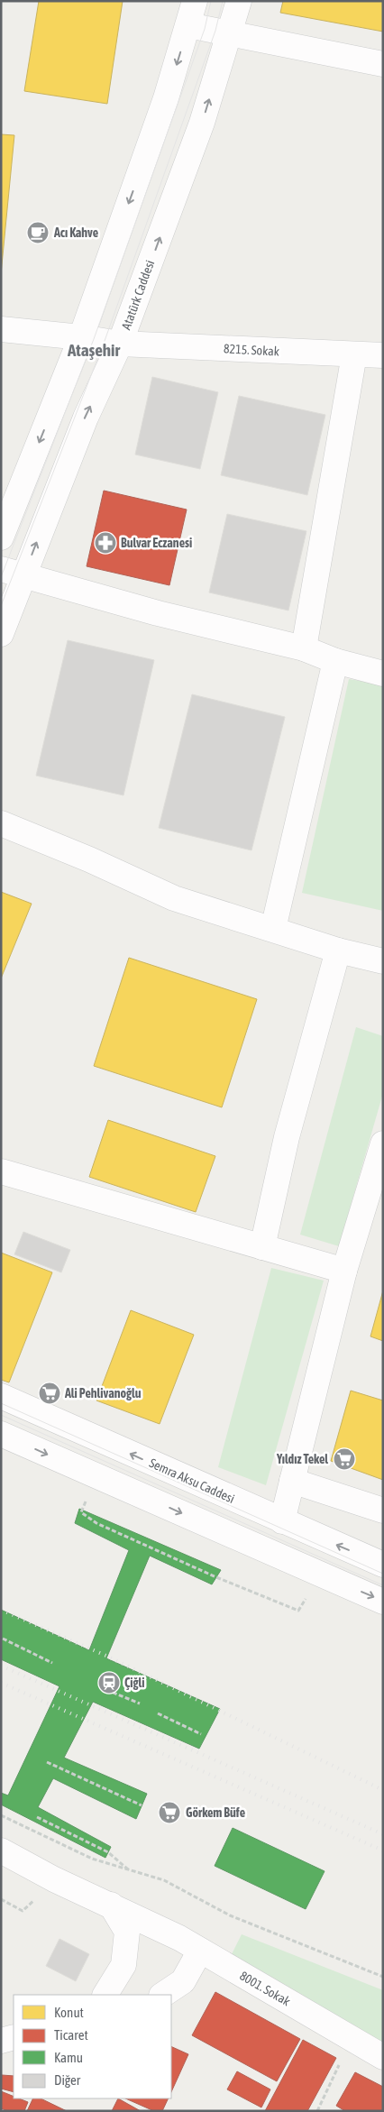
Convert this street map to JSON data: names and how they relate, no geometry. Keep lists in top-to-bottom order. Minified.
{"streets":{"street":["Atatürk Caddesi","8215. Sokak","Semra Aksu Caddesi","8001. Sokak"]},"crossings":[["Atatürk Caddesi","8215. Sokak"]],"districts":["Ataşehir"],"places":{"cafe":["Acı Kahve"],"pharmacy":["Bulvar Eczanesi"],"supermarket":["Ali Pehlivanoğlu","Yıldız Tekel","Görkem Büfe"],"station":["Çiğli"]},"legend":["Konut","Ticaret","Kamu","Diğer"]}
